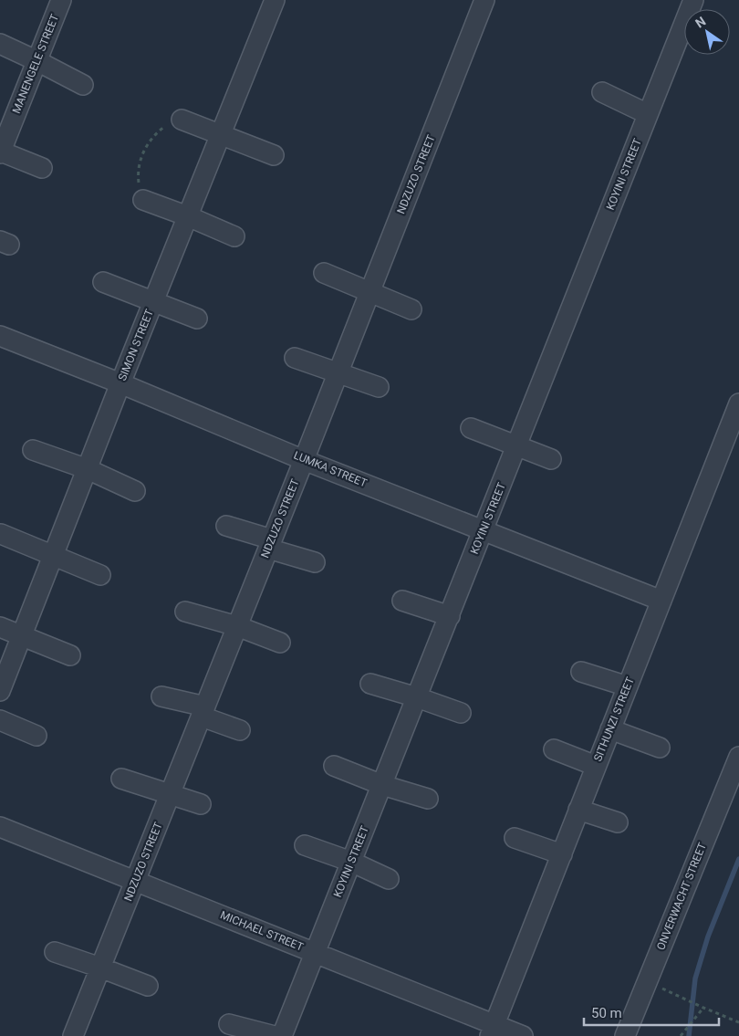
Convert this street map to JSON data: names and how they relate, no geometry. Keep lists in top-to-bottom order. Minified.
{"streets":{"street":["MANENGELE STREET","NDZUZO STREET","KOYINI STREET","SIMON STREET","LUMKA STREET","SITHUNZI STREET","ONVERWACHT STREET","MICHAEL STREET"]},"crossings":[["NDZUZO STREET","LUMKA STREET"],["NDZUZO STREET","MICHAEL STREET"],["KOYINI STREET","LUMKA STREET"],["KOYINI STREET","MICHAEL STREET"],["SIMON STREET","LUMKA STREET"],["LUMKA STREET","SITHUNZI STREET"],["SITHUNZI STREET","MICHAEL STREET"]],"scale_bar":"50 m","north":"top left"}
